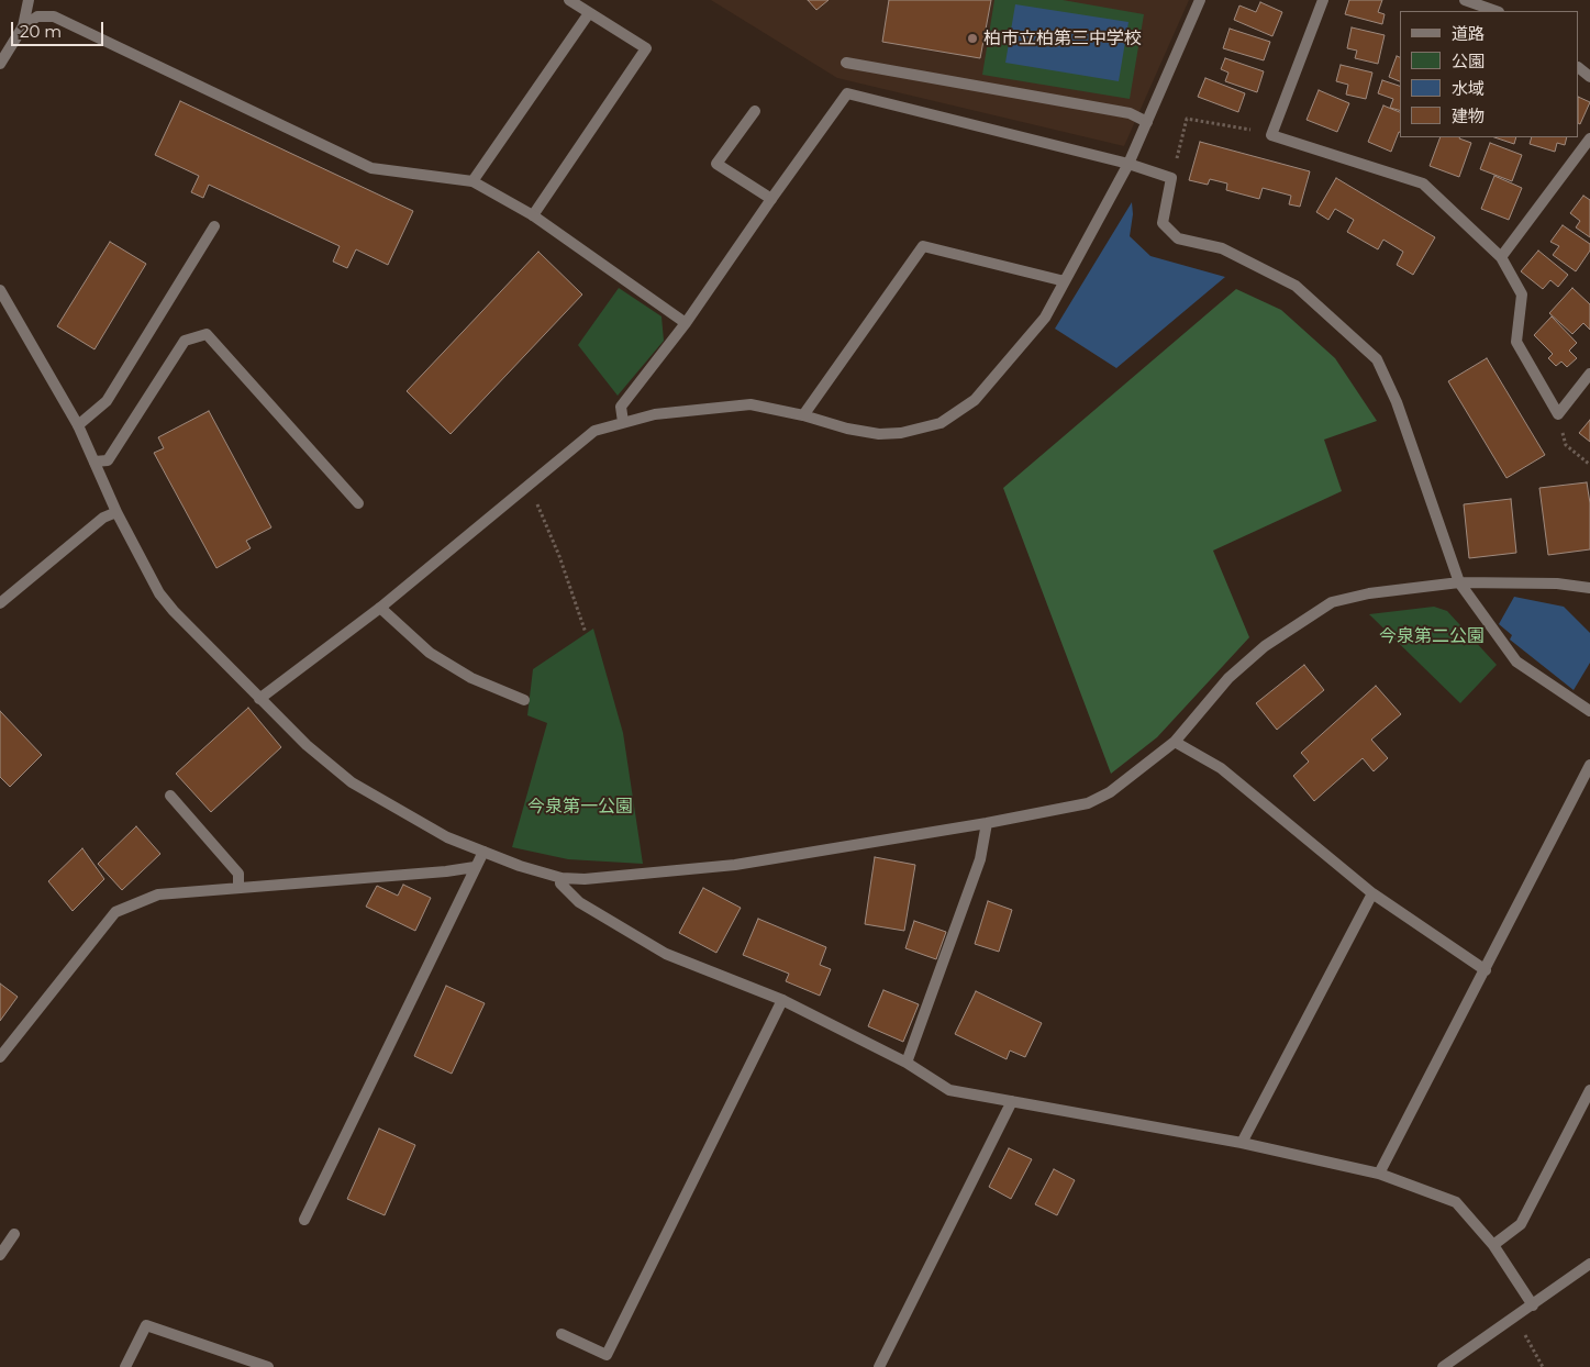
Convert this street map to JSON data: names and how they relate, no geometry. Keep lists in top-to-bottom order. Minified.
{"parks":["今泉第二公園","今泉第一公園"],"places":["柏市立柏第三中学校"],"legend":["道路","公園","水域","建物"],"scale_bar":"20 m"}
